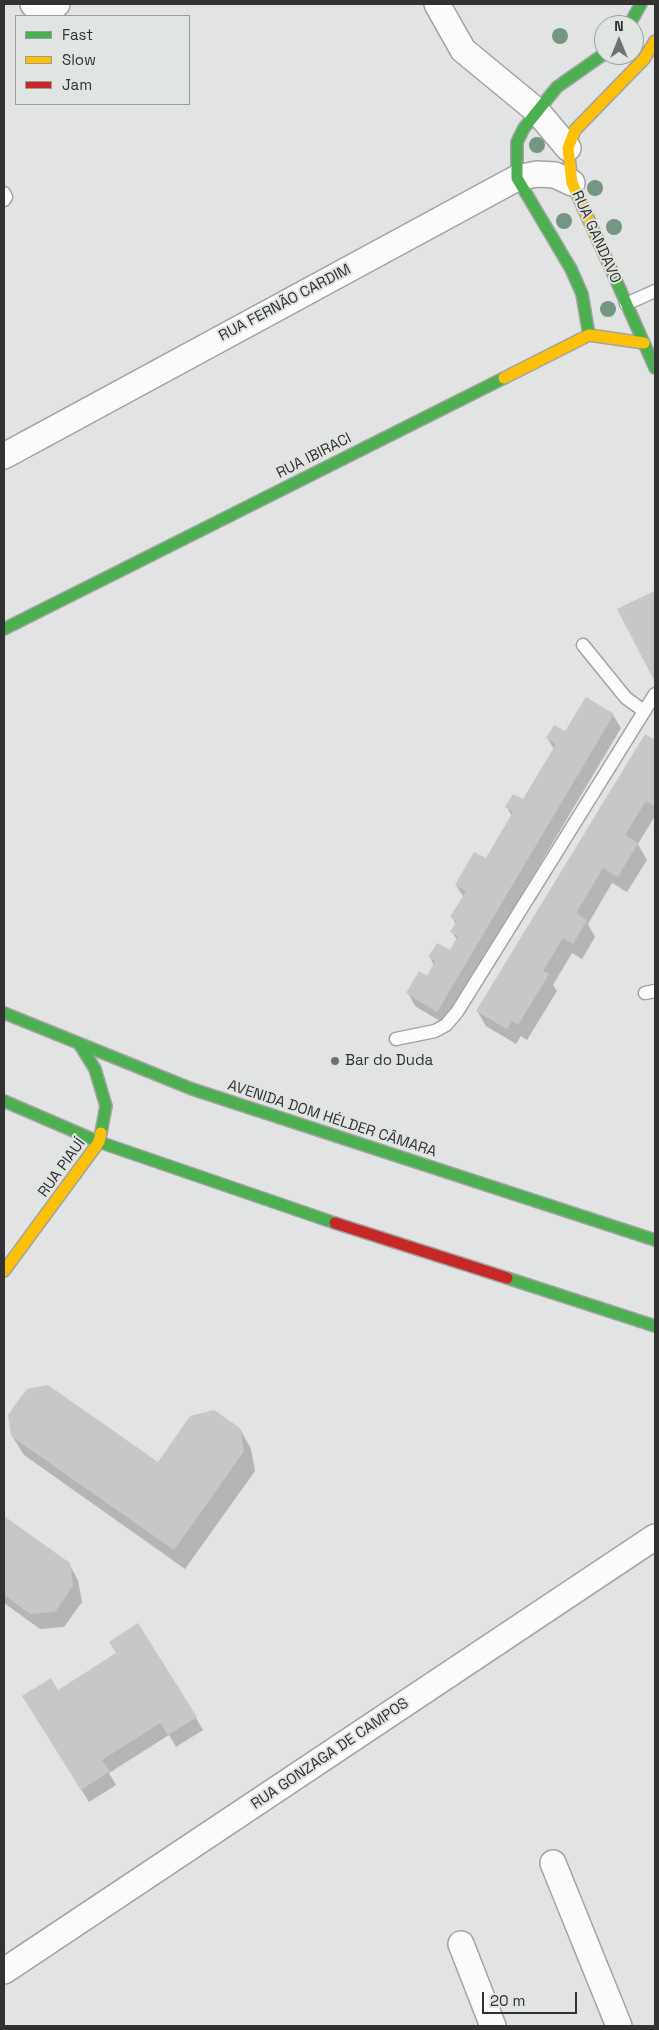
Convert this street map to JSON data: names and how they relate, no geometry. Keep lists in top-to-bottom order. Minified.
{"streets":{"street":["RUA GANDAVO","RUA FERNÃO CARDIM","RUA IBIRACI","AVENIDA DOM HÉLDER CÂMARA","RUA PIAUÍ","RUA GONZAGA DE CAMPOS"]},"crossings":[["RUA GANDAVO","RUA FERNÃO CARDIM"],["AVENIDA DOM HÉLDER CÂMARA","RUA PIAUÍ"]],"places":["Bar do Duda"],"legend":["Fast","Slow","Jam"],"scale_bar":"20 m","north":"top"}
